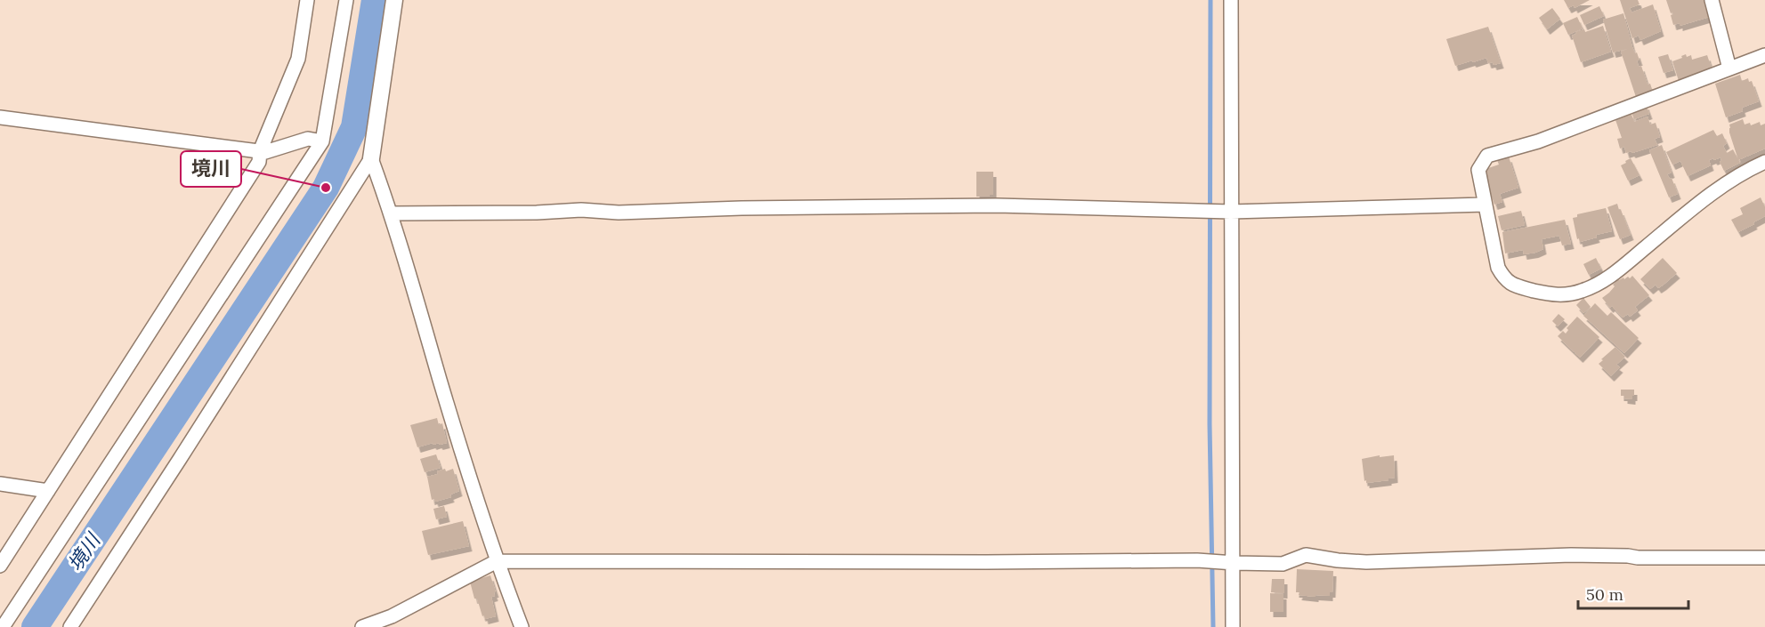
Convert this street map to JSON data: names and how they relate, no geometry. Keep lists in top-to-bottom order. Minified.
{"water":["境川"],"places":["境川"],"scale_bar":"50 m"}
